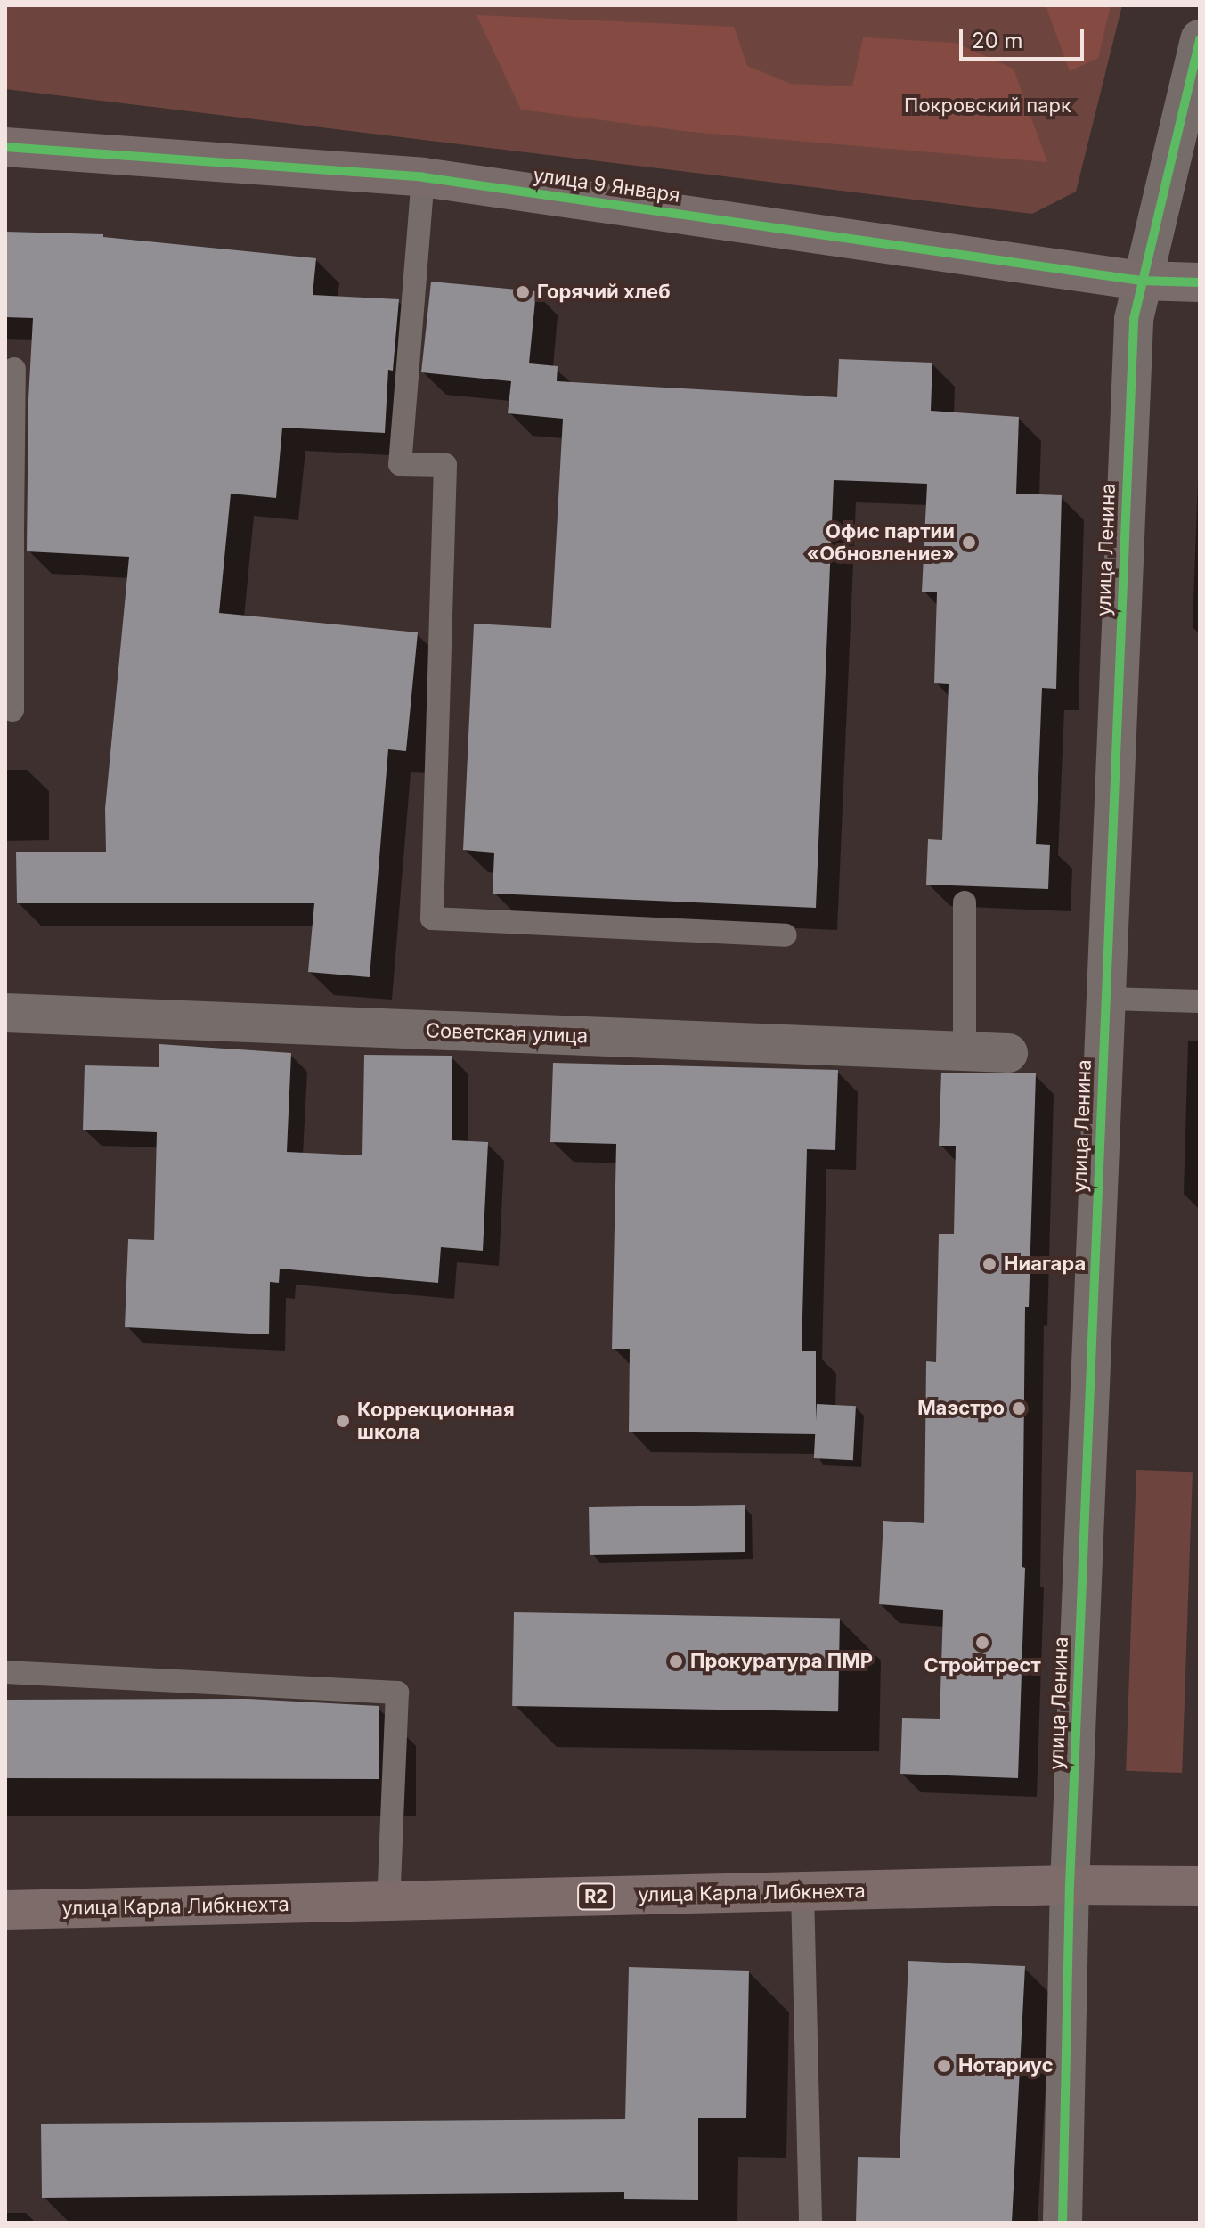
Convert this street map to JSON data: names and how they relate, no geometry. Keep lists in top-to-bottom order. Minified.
{"streets":{"main road":["улица Карла Либкнехта","R2"],"street":["улица 9 Января","улица Ленина","Советская улица"]},"crossings":[["улица 9 Января","улица Ленина"],["улица Ленина","улица Карла Либкнехта"]],"parks":["Покровский парк"],"places":["Горячий хлеб","Офис партии «Обновление»","Ниагара","Маэстро","Коррекционная школа","Стройтрест","Прокуратура ПМР","Нотариус"],"scale_bar":"20 m"}
